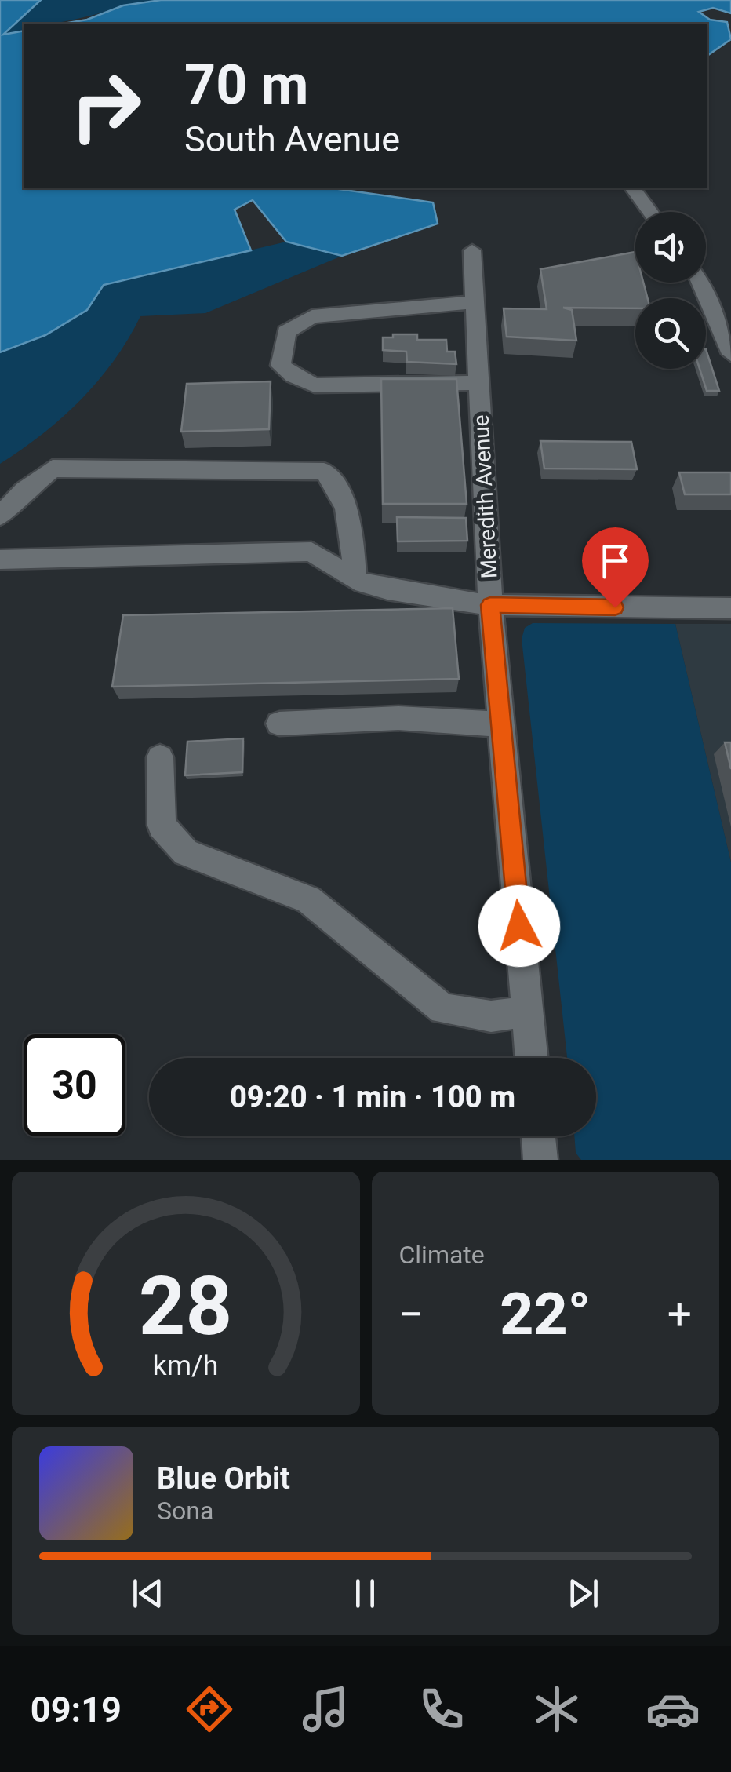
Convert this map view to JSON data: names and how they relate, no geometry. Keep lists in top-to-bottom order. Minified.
{"streets":{"street":["Meredith Avenue"]},"page":{"turn":["70 m","South Avenue"],"limit":"30","trip":"09:20 · 1 min · 100 m","tile":"Climate","heat":["−","22°","+"],"song":["Blue Orbit","Sona"],"tabs":"09:19","gauge":["28","km/h"]}}
